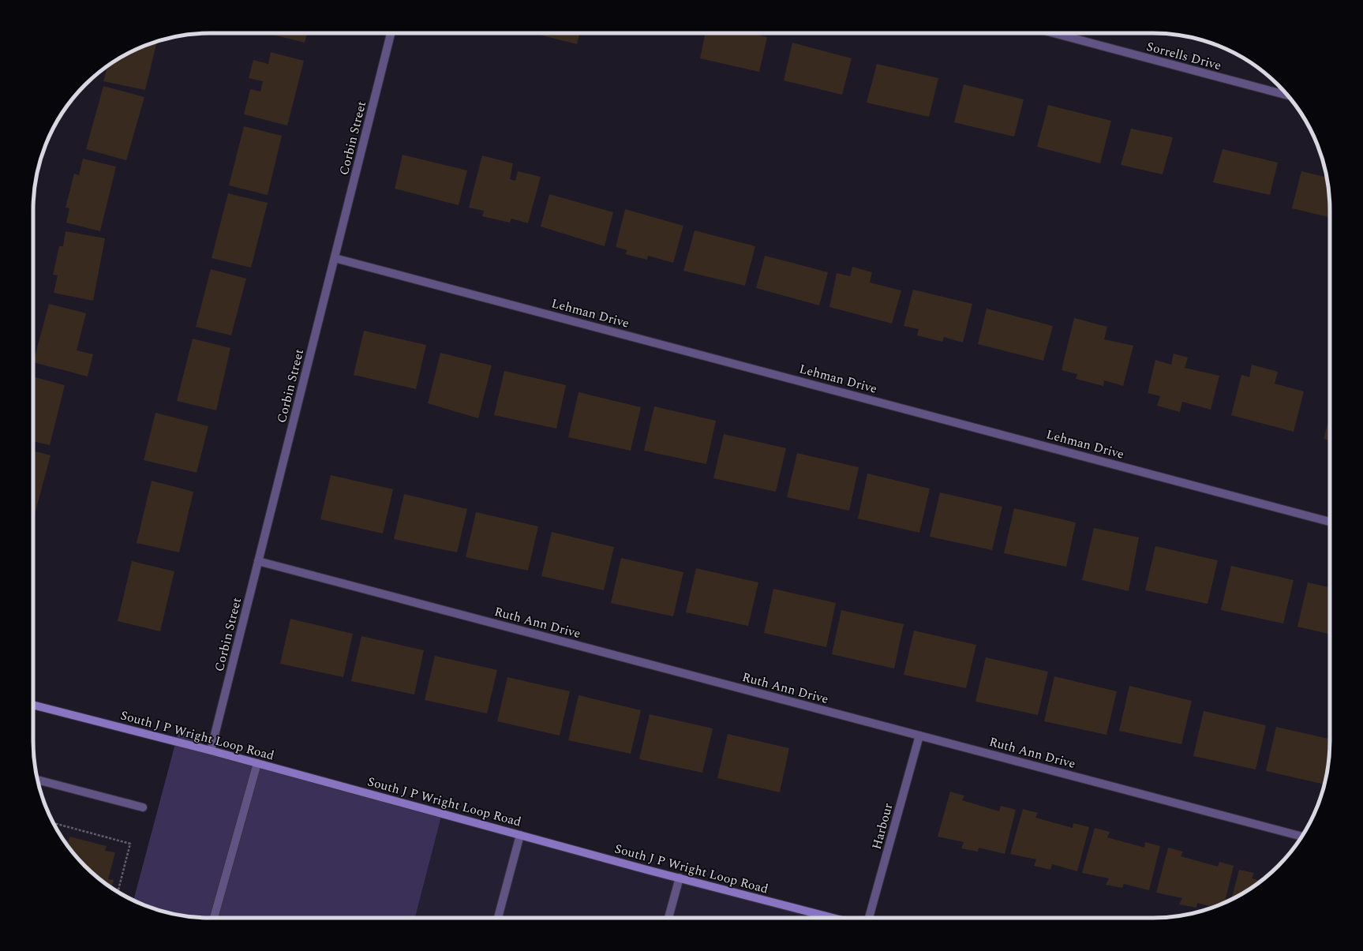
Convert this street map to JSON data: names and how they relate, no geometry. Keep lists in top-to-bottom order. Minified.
{"streets":{"main road":["South J P Wright Loop Road"],"street":["Sorrells Drive","Corbin Street","Lehman Drive","Ruth Ann Drive","Harbour"]},"crossings":[["Corbin Street","Lehman Drive"],["Corbin Street","Ruth Ann Drive"],["Corbin Street","South J P Wright Loop Road"],["Ruth Ann Drive","Harbour"]]}
